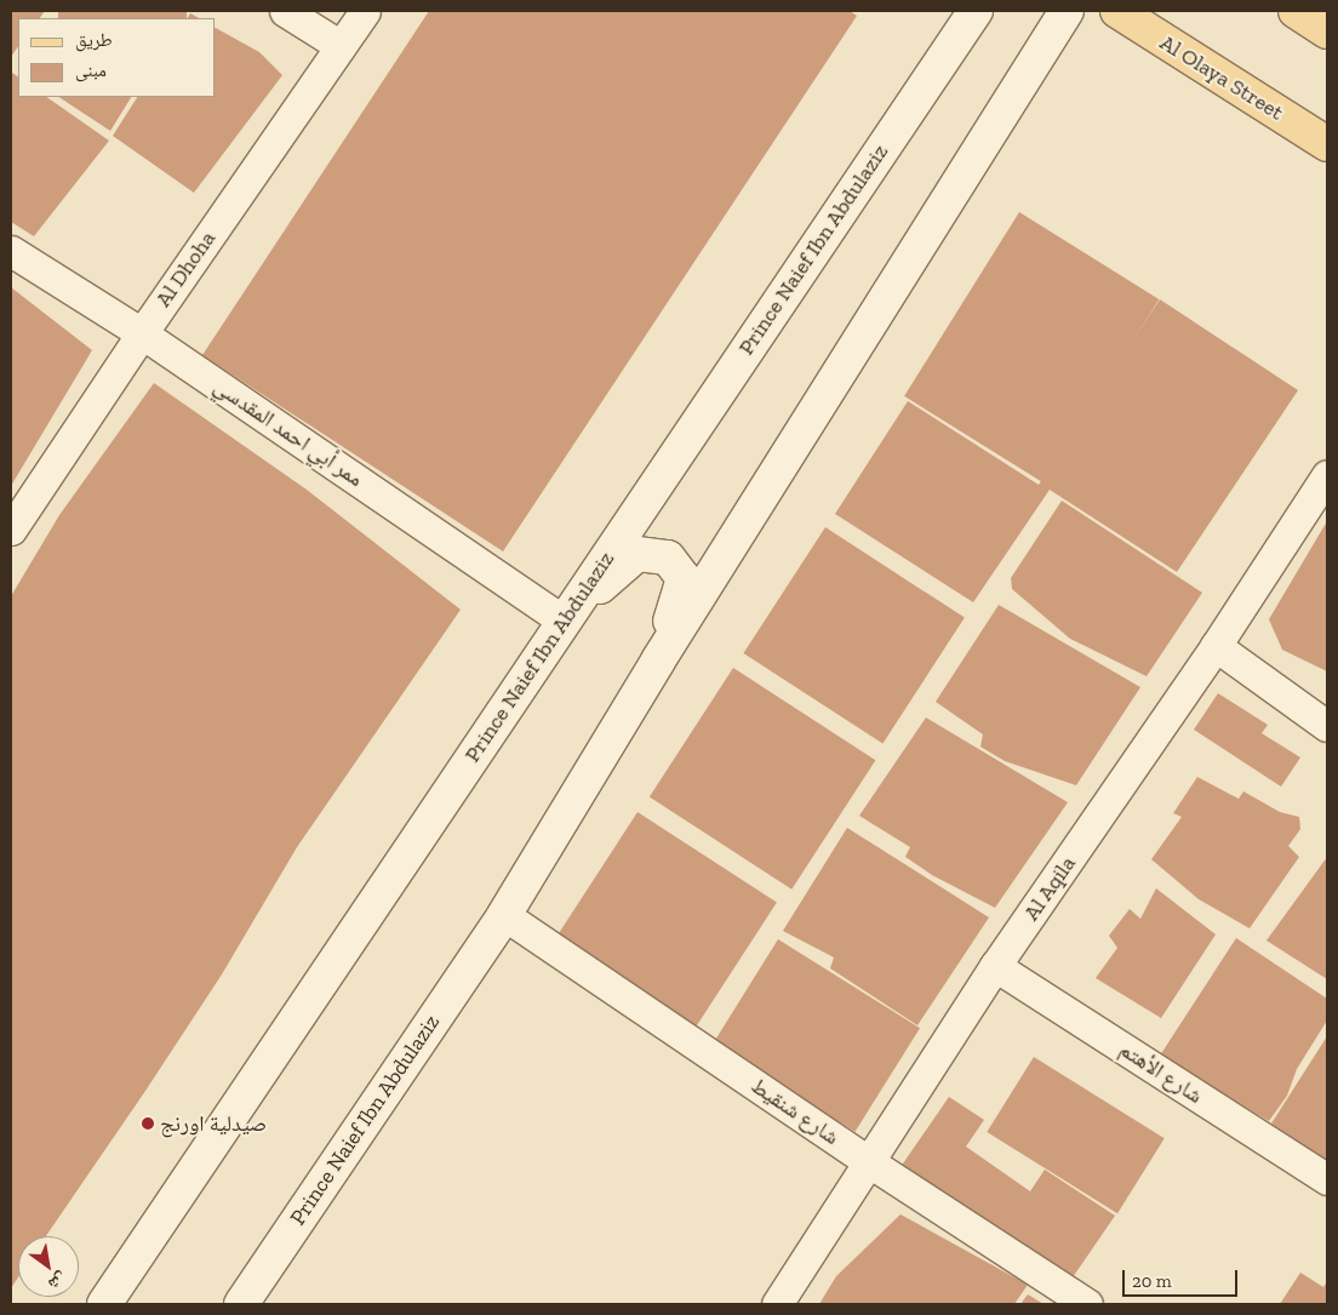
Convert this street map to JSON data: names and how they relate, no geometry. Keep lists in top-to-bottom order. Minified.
{"streets":{"main road":["Al Olaya Street"],"street":["Prince Naief Ibn Abdulaziz","Al Dhoha","ممر أبي احمد المقدسي","Al Aqila","شارع الأهتم","شارع شنقيط"]},"crossings":[["Prince Naief Ibn Abdulaziz","ممر أبي احمد المقدسي"],["Prince Naief Ibn Abdulaziz","شارع شنقيط"],["Al Dhoha","ممر أبي احمد المقدسي"],["Al Aqila","شارع الأهتم"],["Al Aqila","شارع شنقيط"]],"places":["صيدلية اورنج"],"legend":["طريق","مبنى"],"scale_bar":"20 m","north":"bottom right"}
